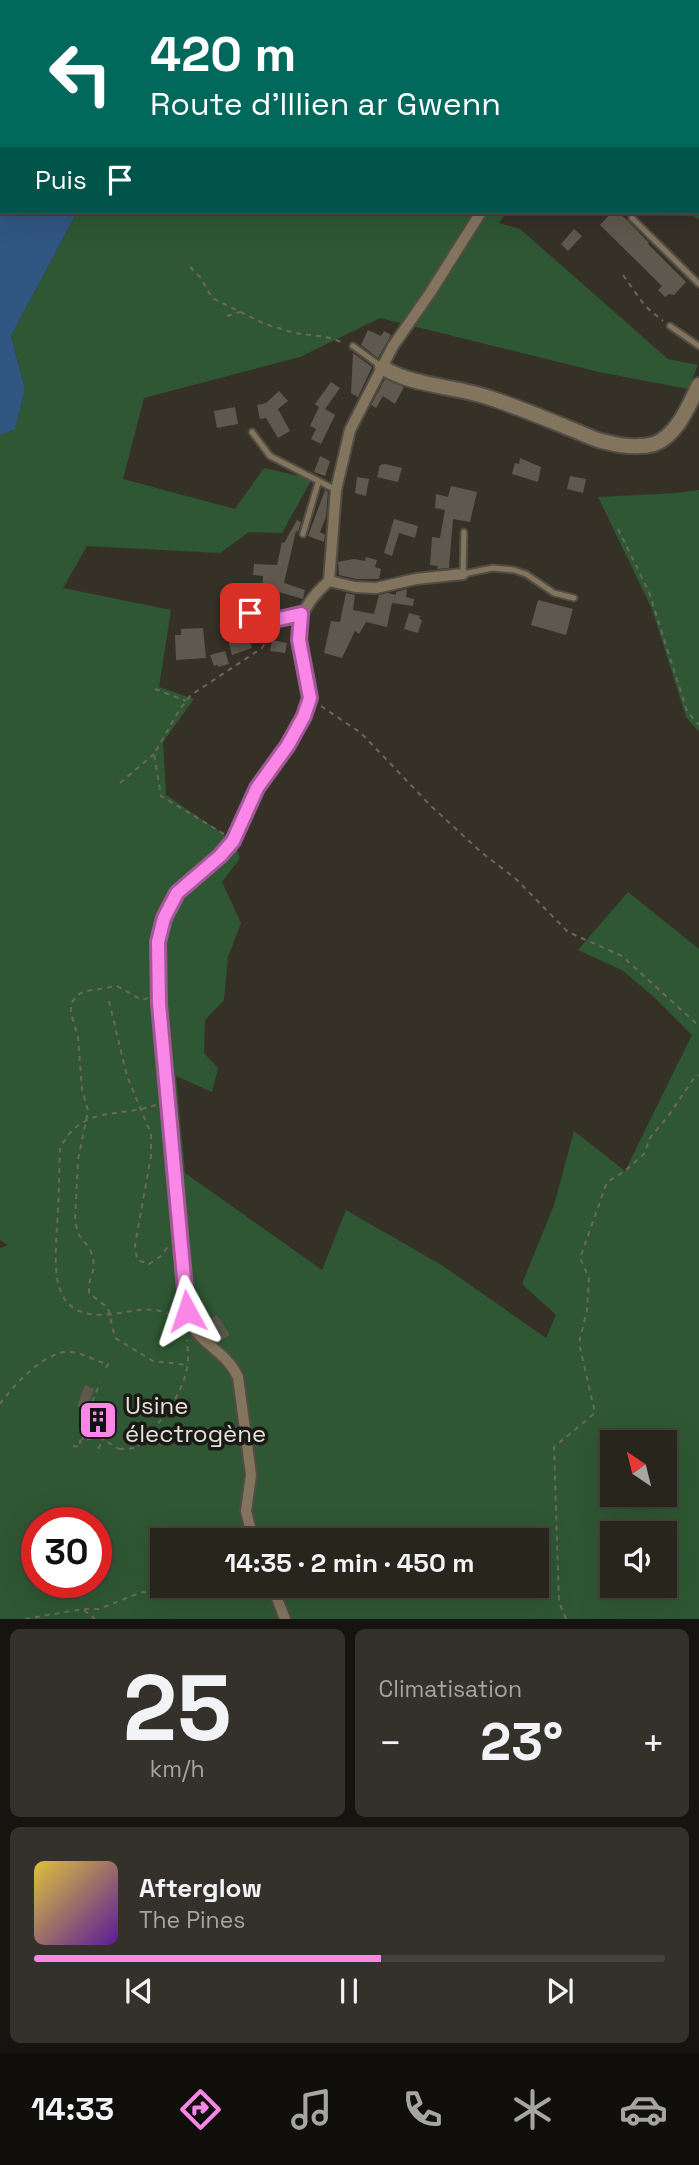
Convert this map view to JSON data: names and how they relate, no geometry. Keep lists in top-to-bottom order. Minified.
{"places":{"building":["Usine électrogène"]},"north":"top left","page":{"turn":["420 m","Route d'Illien ar Gwenn"],"then":"Puis","limit":"30","trip":"14:35 · 2 min · 450 m","tile":[["25","km/h"],"Climatisation"],"heat":["−","23°","+"],"song":["Afterglow","The Pines"],"tabs":"14:33"}}
